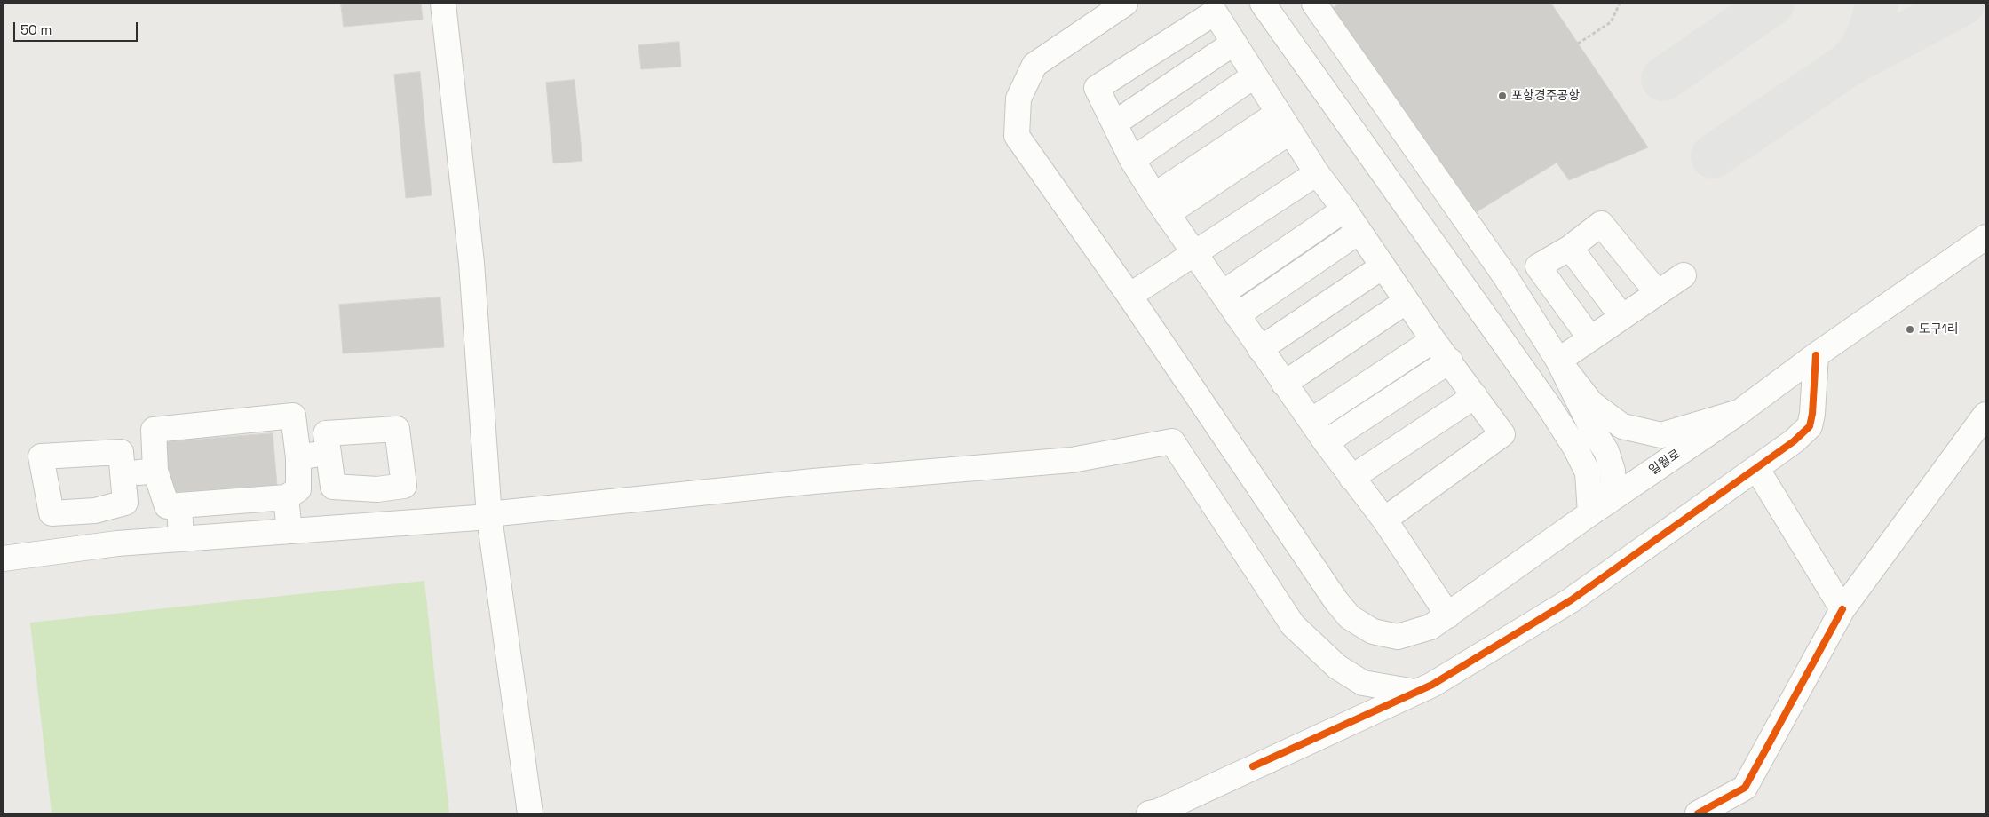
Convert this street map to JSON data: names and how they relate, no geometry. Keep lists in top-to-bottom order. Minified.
{"streets":{"street":["일월로"]},"places":["포항경주공항","도구1리"],"scale_bar":"50 m"}
